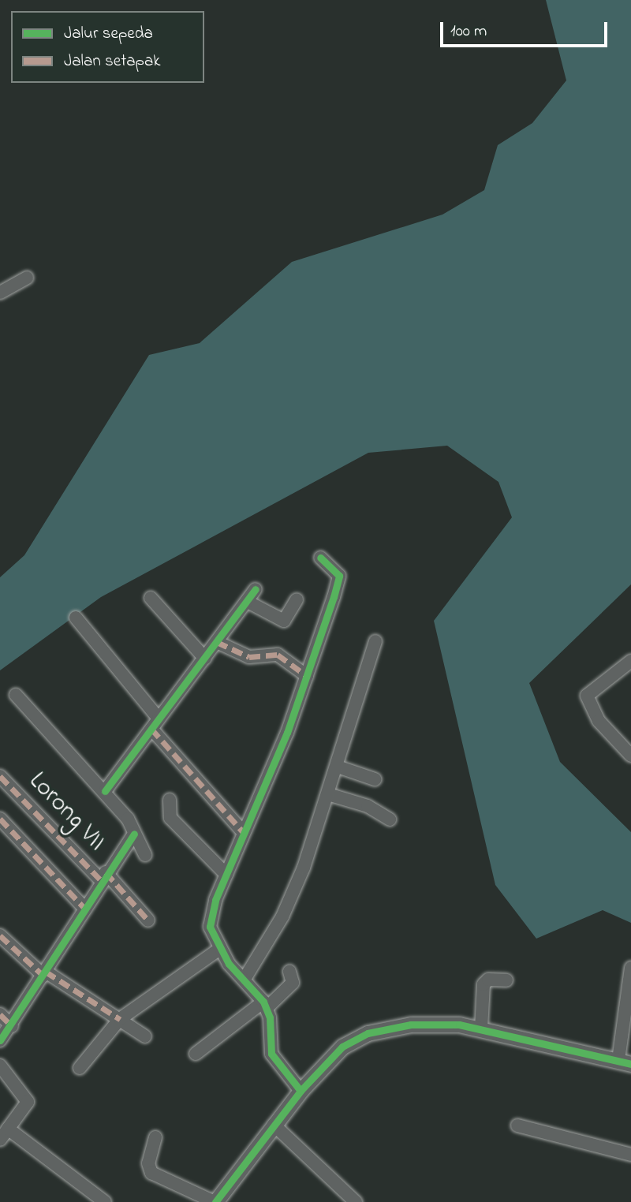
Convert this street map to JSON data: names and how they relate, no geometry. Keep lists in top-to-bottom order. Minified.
{"streets":{"street":["Lorong VII"]},"legend":["Jalur sepeda","Jalan setapak"],"scale_bar":"100 m"}
